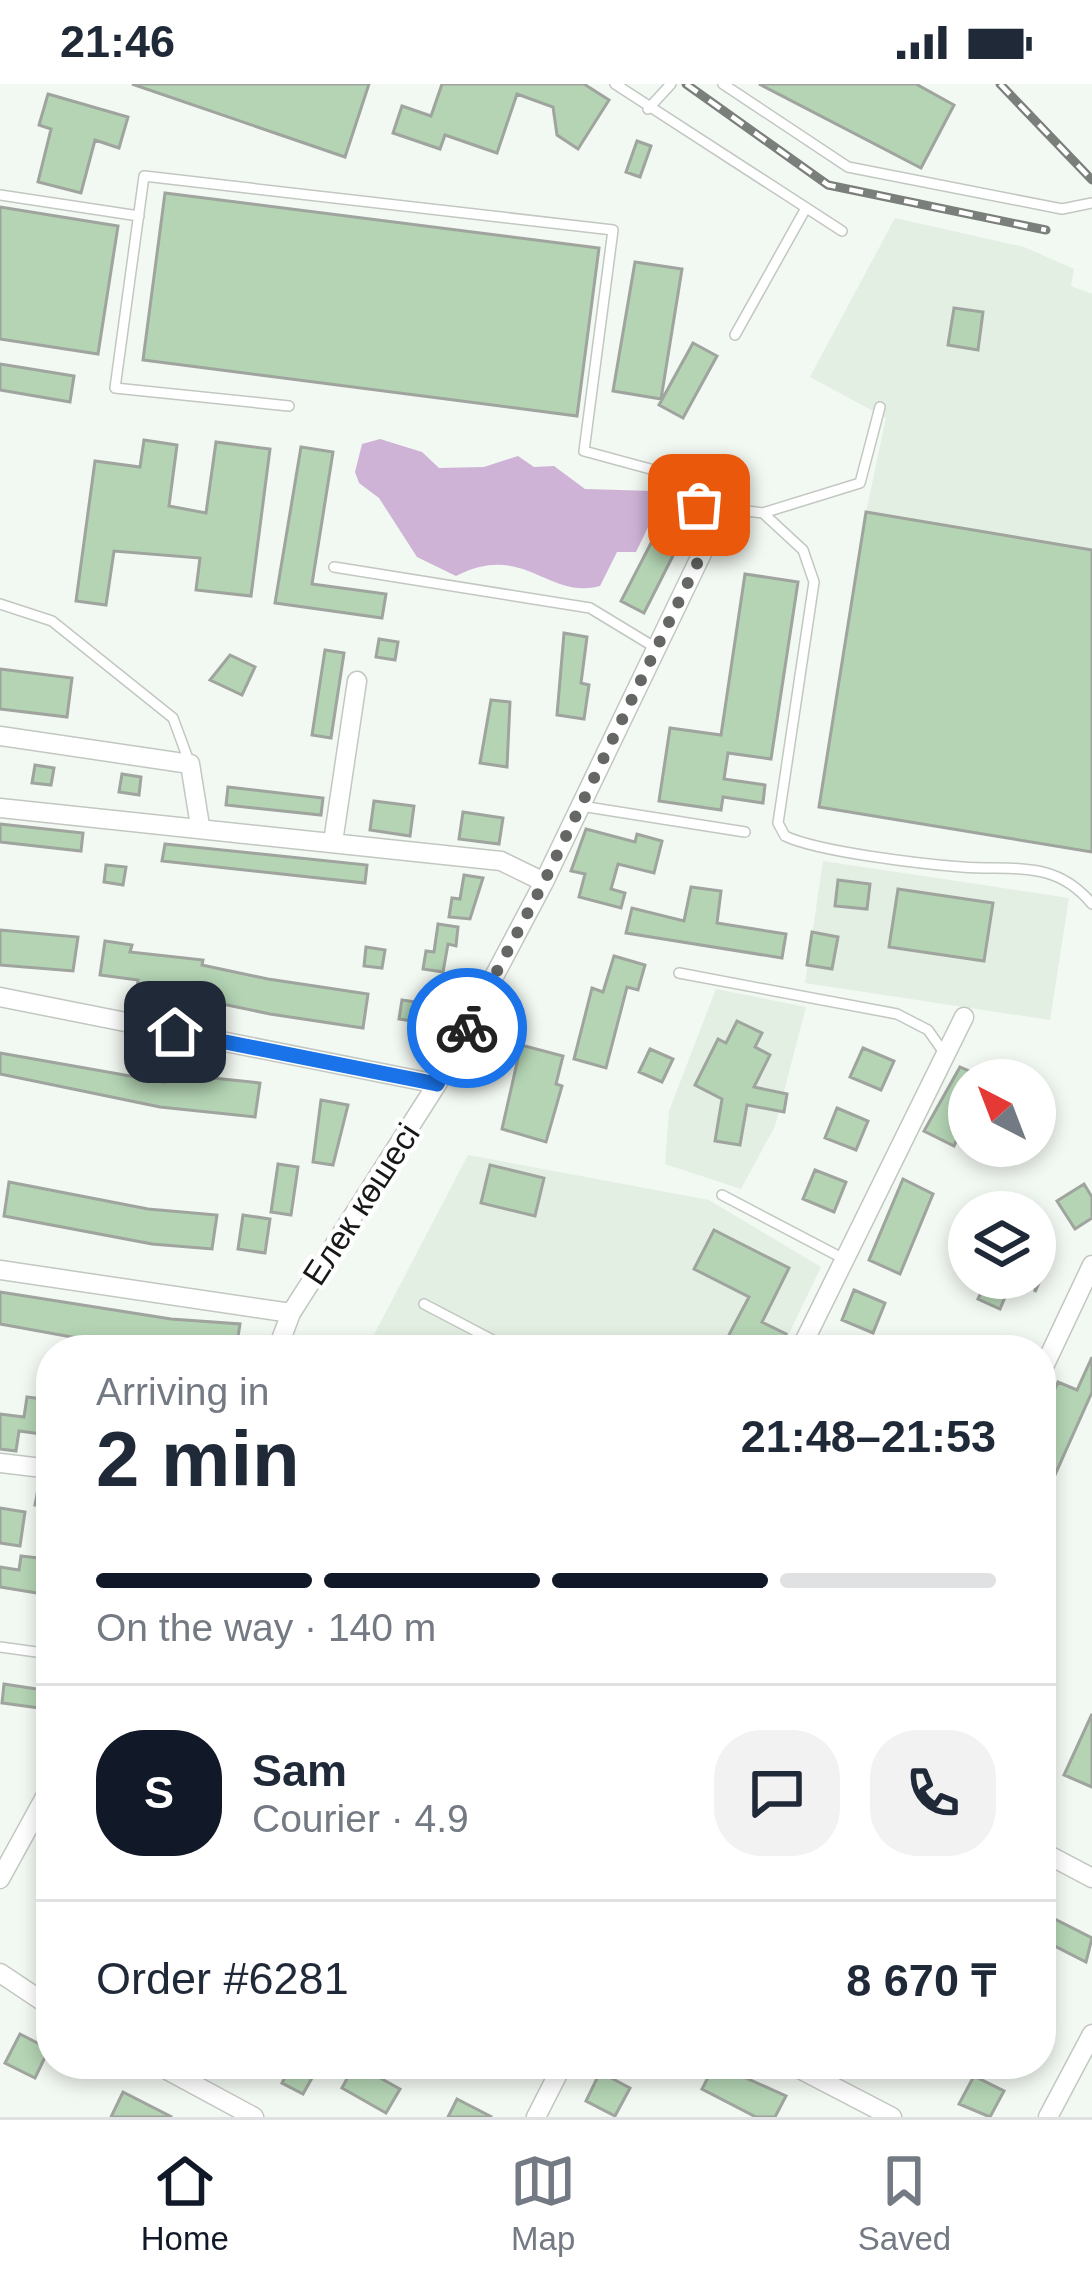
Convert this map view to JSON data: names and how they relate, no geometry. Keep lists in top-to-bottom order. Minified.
{"streets":{"street":["Елек көшесі"]},"north":"top left","page":{"status":"21:46","heading":["2 min","Arriving in","21:48–21:53"],"panel":["Sam","Courier · 4.9","Order #6281","8 670 ₸"],"bar":"On the way · 140 m","round":"S","tabs":["Home","Map","Saved"]}}
